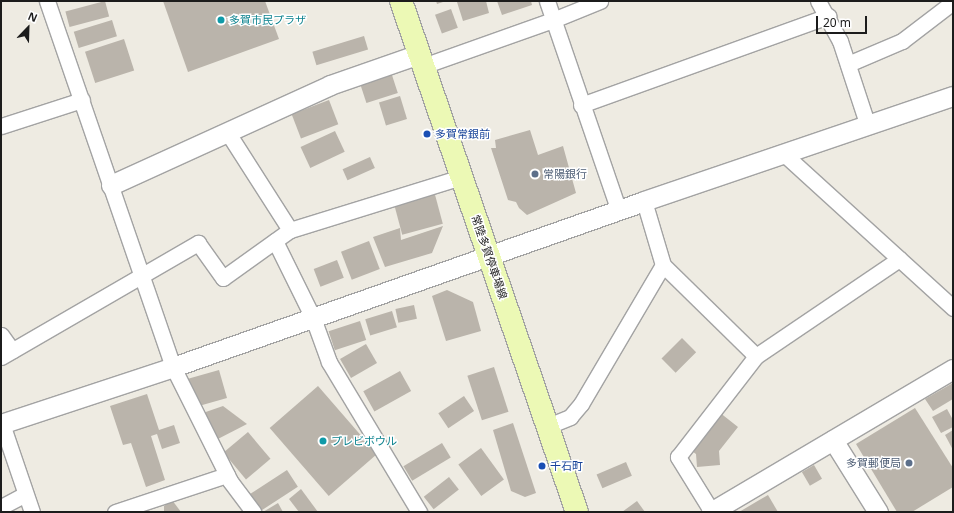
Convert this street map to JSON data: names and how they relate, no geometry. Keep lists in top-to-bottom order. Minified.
{"streets":{"main road":["常陸多賀停車場線"]},"places":["多賀市民プラザ","多賀常銀前","常陽銀行","プレビボウル","多賀郵便局","千石町"],"scale_bar":"20 m","north":"top right"}
